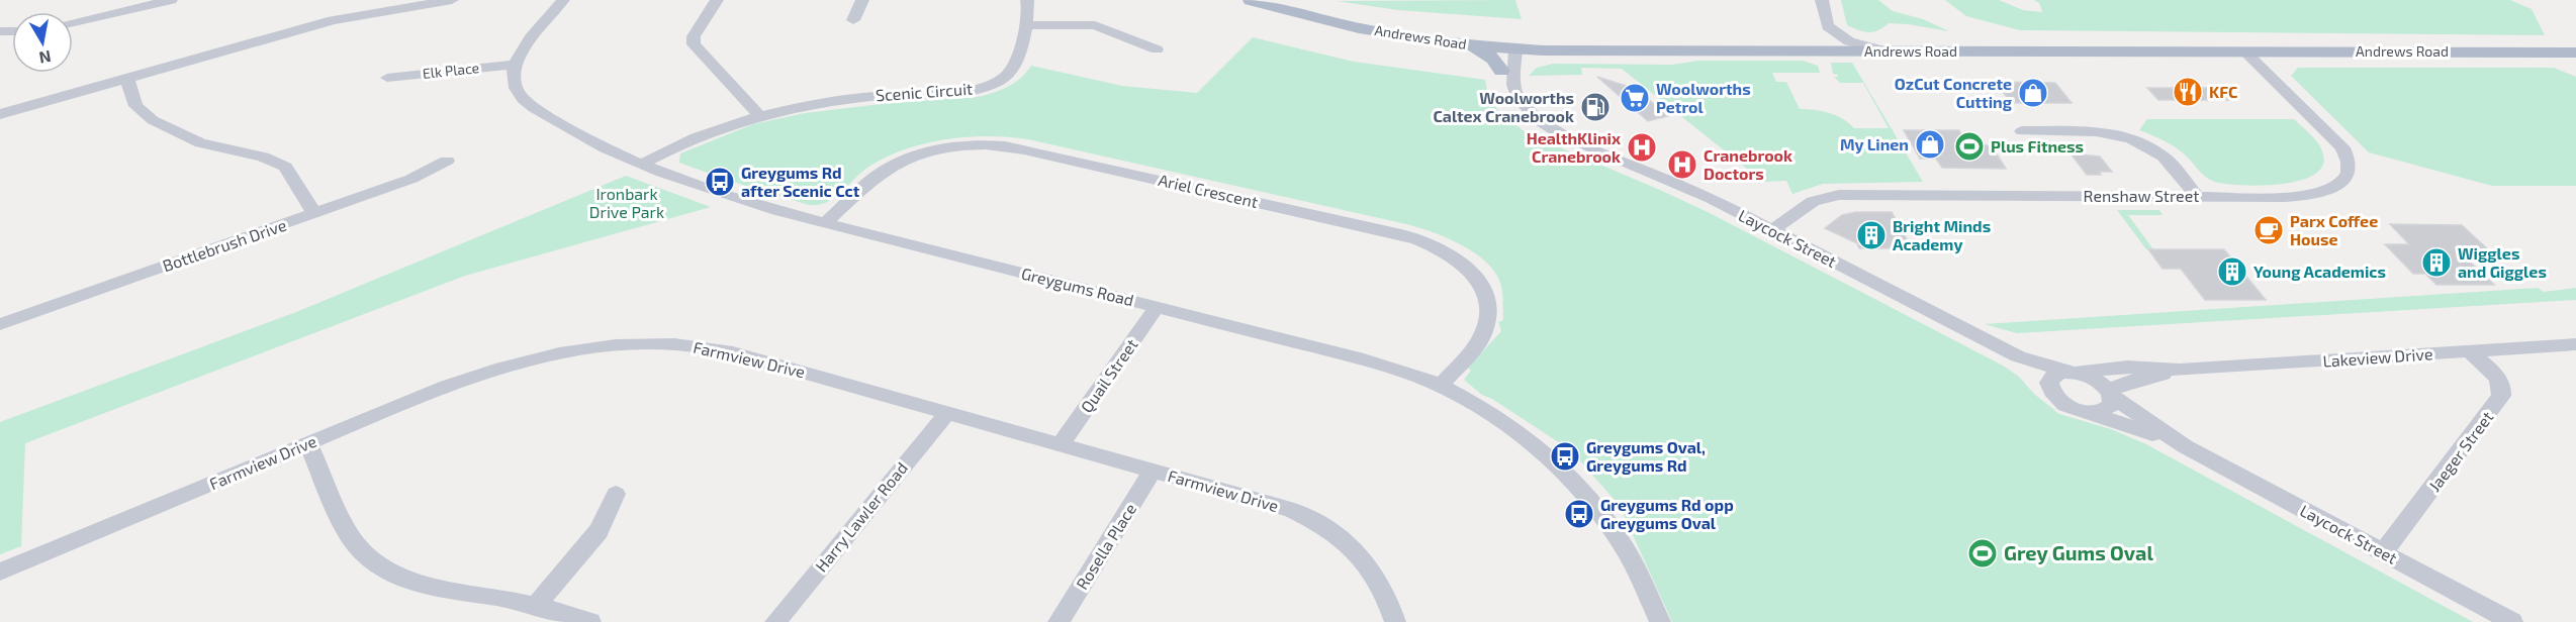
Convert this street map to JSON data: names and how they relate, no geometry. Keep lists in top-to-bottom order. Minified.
{"streets":{"main road":["Andrews Road"],"street":["Elk Place","Scenic Circuit","Ariel Crescent","Renshaw Street","Laycock Street","Bottlebrush Drive","Greygums Road","Lakeview Drive","Farmview Drive","Quail Street","Jaeger Street","Harry Lawler Road","Rosella Place"]},"crossings":[["Andrews Road","Renshaw Street"],["Andrews Road","Laycock Street"],["Elk Place","Greygums Road"],["Scenic Circuit","Greygums Road"],["Ariel Crescent","Greygums Road"],["Renshaw Street","Laycock Street"],["Laycock Street","Lakeview Drive"],["Laycock Street","Jaeger Street"],["Greygums Road","Quail Street"],["Lakeview Drive","Jaeger Street"],["Farmview Drive","Quail Street"],["Farmview Drive","Harry Lawler Road"],["Farmview Drive","Rosella Place"]],"parks":["Ironbark Drive Park"],"places":{"restaurant":["KFC"],"shop":["OzCut Concrete Cutting","My Linen"],"supermarket":["Woolworths Petrol"],"fuel station":["Woolworths Caltex Cranebrook"],"sports":["Plus Fitness","Grey Gums Oval"],"hospital":["HealthKlinix Cranebrook","Cranebrook Doctors"],"bus stop":["Greygums Rd after Scenic Cct","Greygums Oval, Greygums Rd","Greygums Rd opp Greygums Oval"],"cafe":["Parx Coffee House"],"building":["Bright Minds Academy","Wiggles and Giggles","Young Academics"]},"north":"bottom"}
